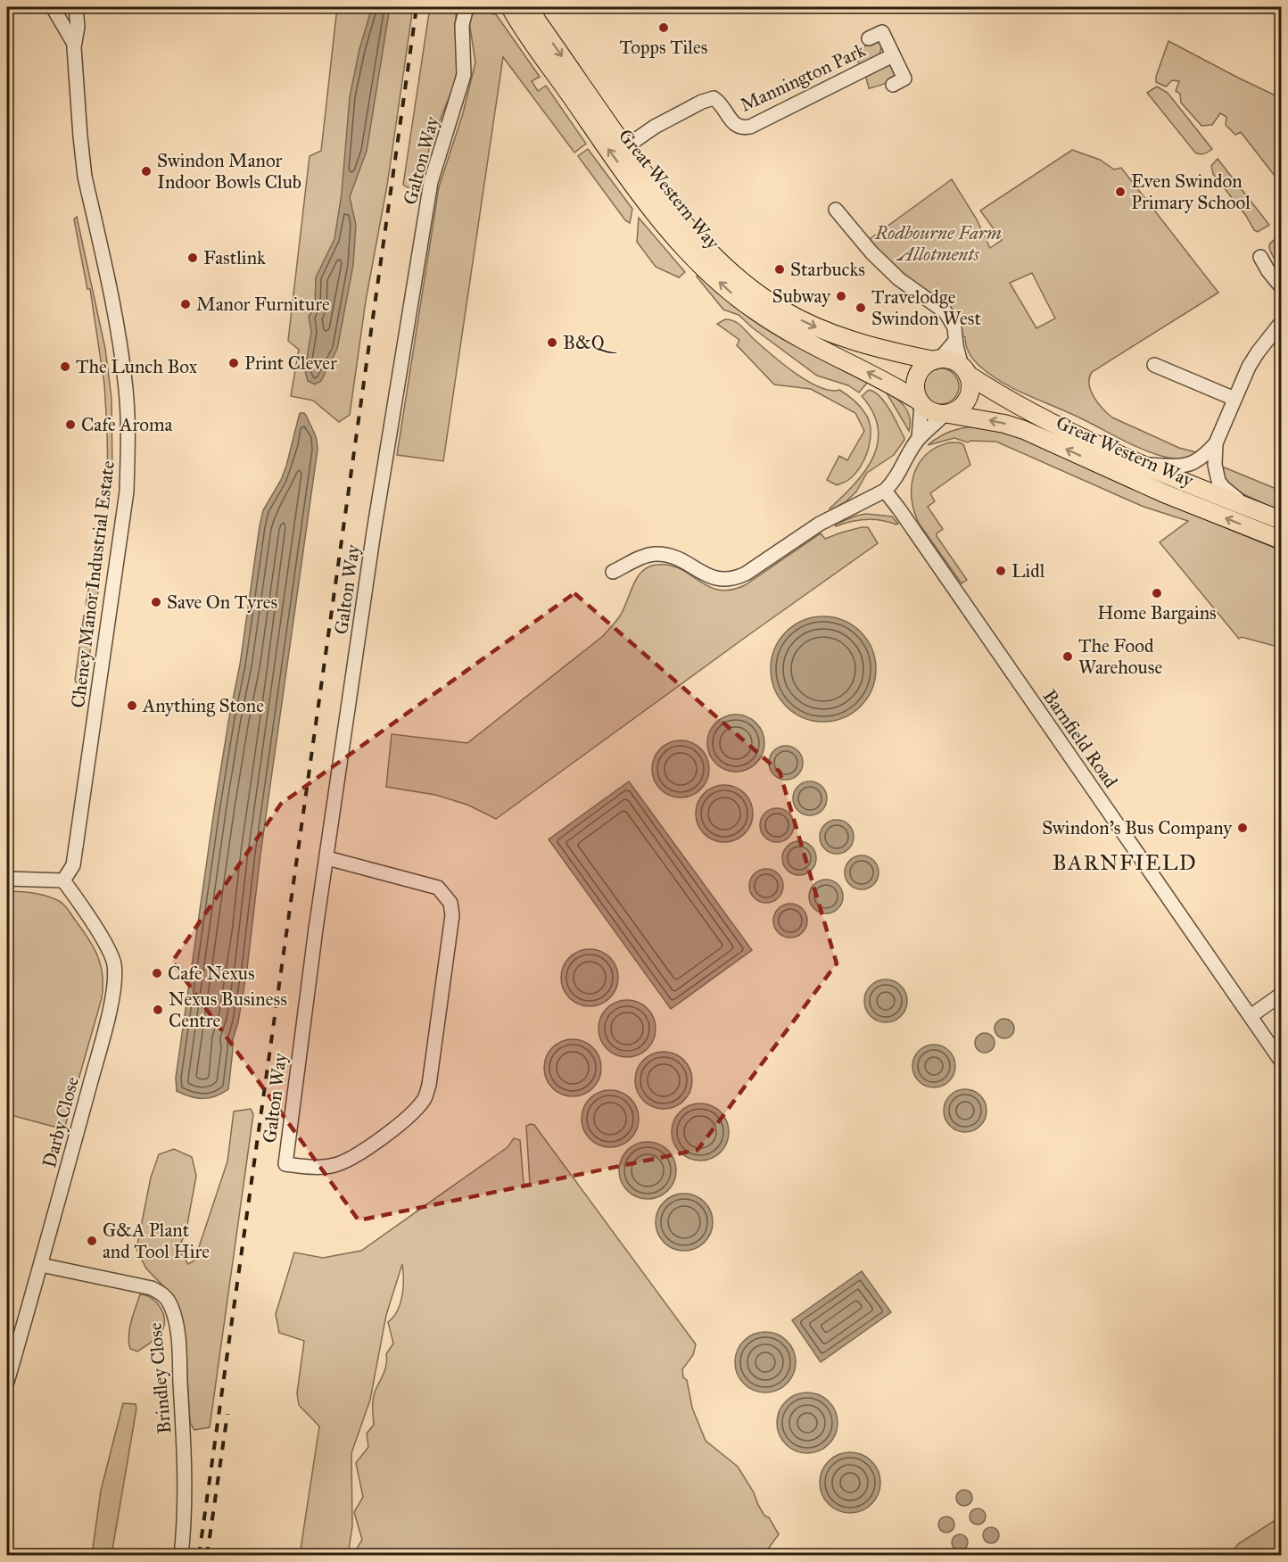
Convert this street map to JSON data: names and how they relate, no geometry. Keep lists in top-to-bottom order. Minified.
{"streets":{"main road":["Great Western Way"],"street":["Mannington Park","Galton Way","Cheney Manor Industrial Estate","Barnfield Road","Darby Close","Brindley Close"]},"crossings":[["Mannington Park","Great Western Way"],["Cheney Manor Industrial Estate","Darby Close"],["Darby Close","Brindley Close"]],"districts":["BARNFIELD"],"parks":["Rodbourne Farm Allotments"],"places":["Topps Tiles","Swindon Manor Indoor Bowls Club","Even Swindon Primary School","Fastlink","Starbucks","Subway","Manor Furniture","Travelodge Swindon West","B&Q","Print Clever","The Lunch Box","Cafe Aroma","Lidl","Home Bargains","Save On Tyres","The Food Warehouse","Anything Stone","Swindon's Bus Company","Cafe Nexus","Nexus Business Centre","G&A Plant and Tool Hire"]}
